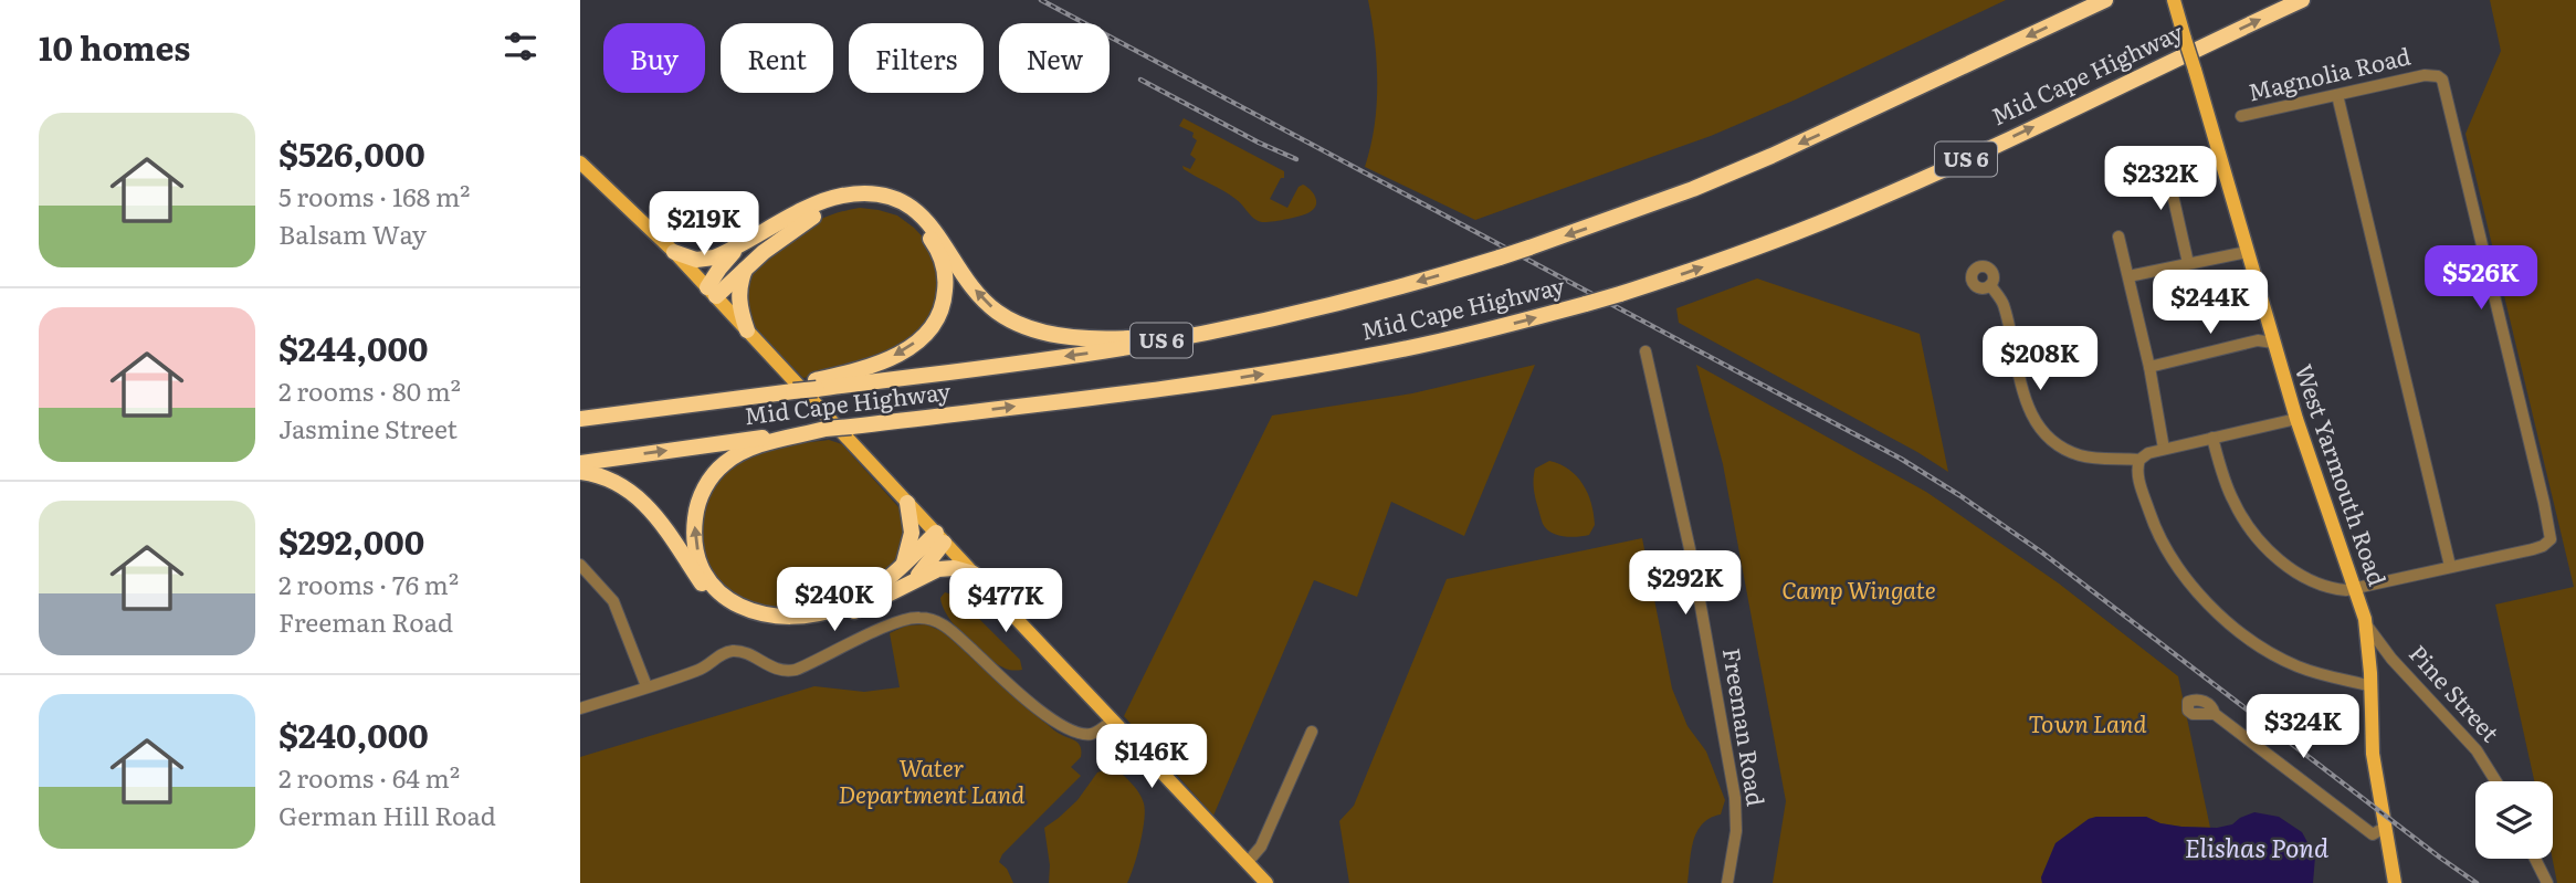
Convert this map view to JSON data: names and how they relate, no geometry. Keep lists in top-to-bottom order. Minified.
{"streets":{"highway":["Mid Cape Highway","US 6"],"main road":["West Yarmouth Road"],"street":["Magnolia Road","Pine Street","Freeman Road"]},"crossings":[["West Yarmouth Road","Pine Street"]],"water":["Elishas Pond"],"parks":["Camp Wingate","Town Land","Water Department Land"],"page":{"heading":"10 homes","chip":["Buy","Rent","Filters","New"],"list":[{"name":"$526,000","note":"5 rooms · 168 m² · Balsam Way"},{"name":"$244,000","note":"2 rooms · 80 m² · Jasmine Street"},{"name":"$292,000","note":"2 rooms · 76 m² · Freeman Road"},{"name":"$240,000","note":"2 rooms · 64 m² · German Hill Road"}],"price":["$232K","$219K","$526K","$244K","$208K","$292K","$240K","$477K","$324K","$146K"]}}
